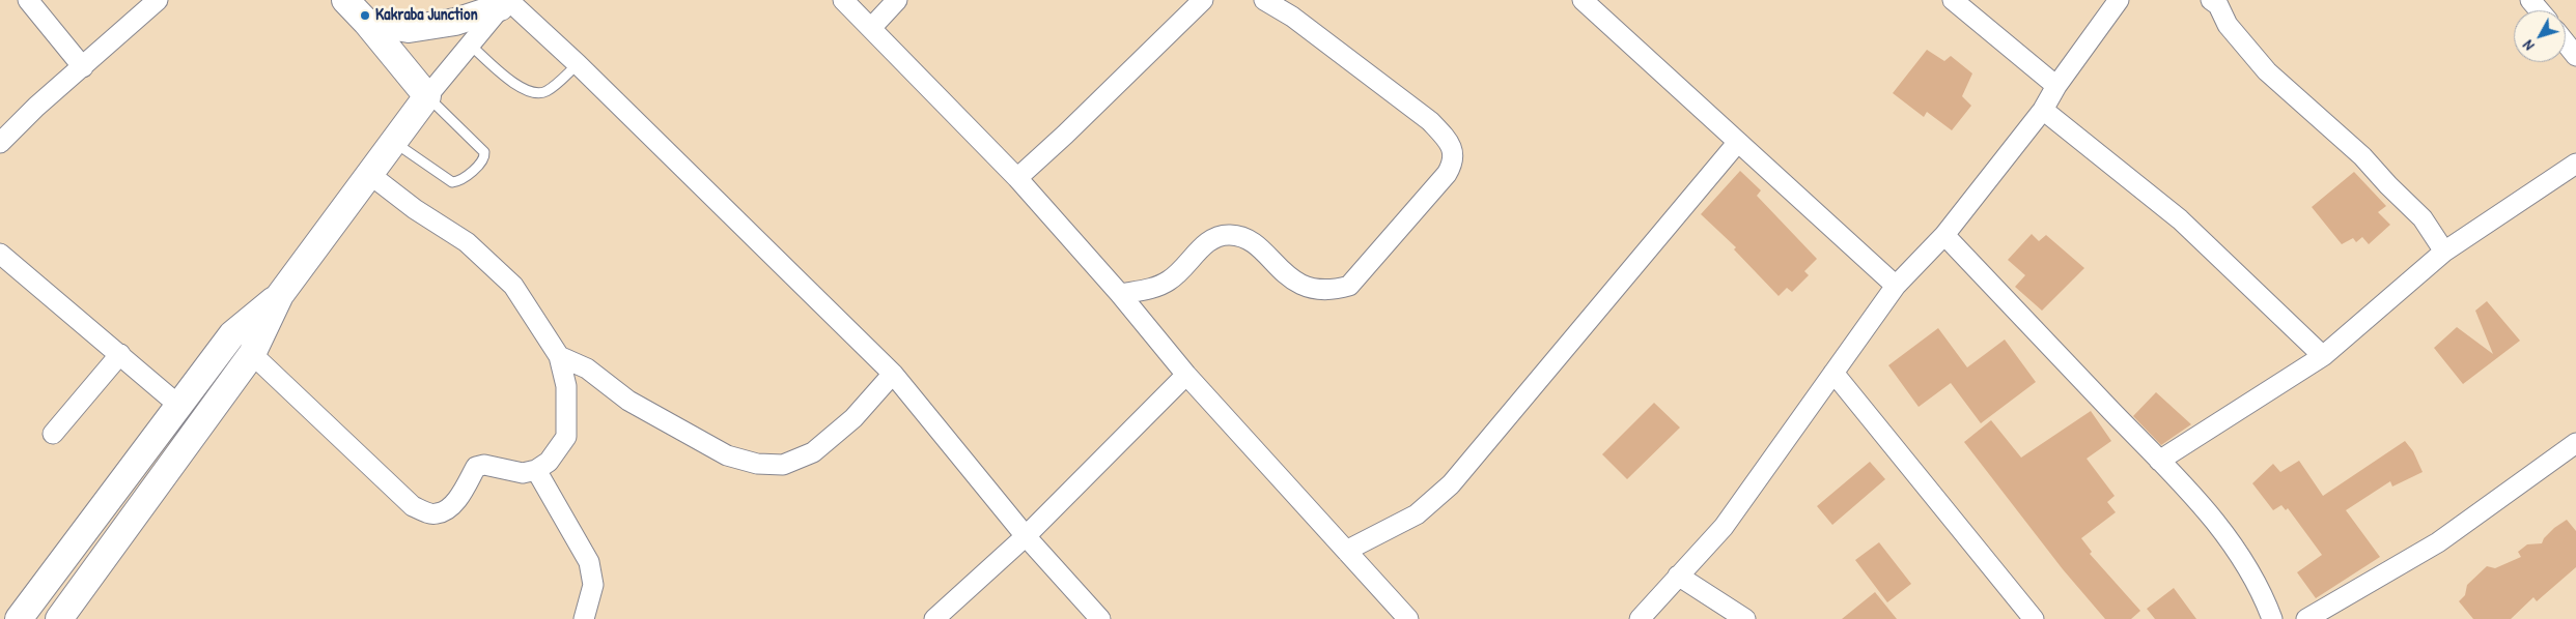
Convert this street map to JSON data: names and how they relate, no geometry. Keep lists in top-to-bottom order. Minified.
{"places":["Kakraba Junction"],"north":"bottom left"}
